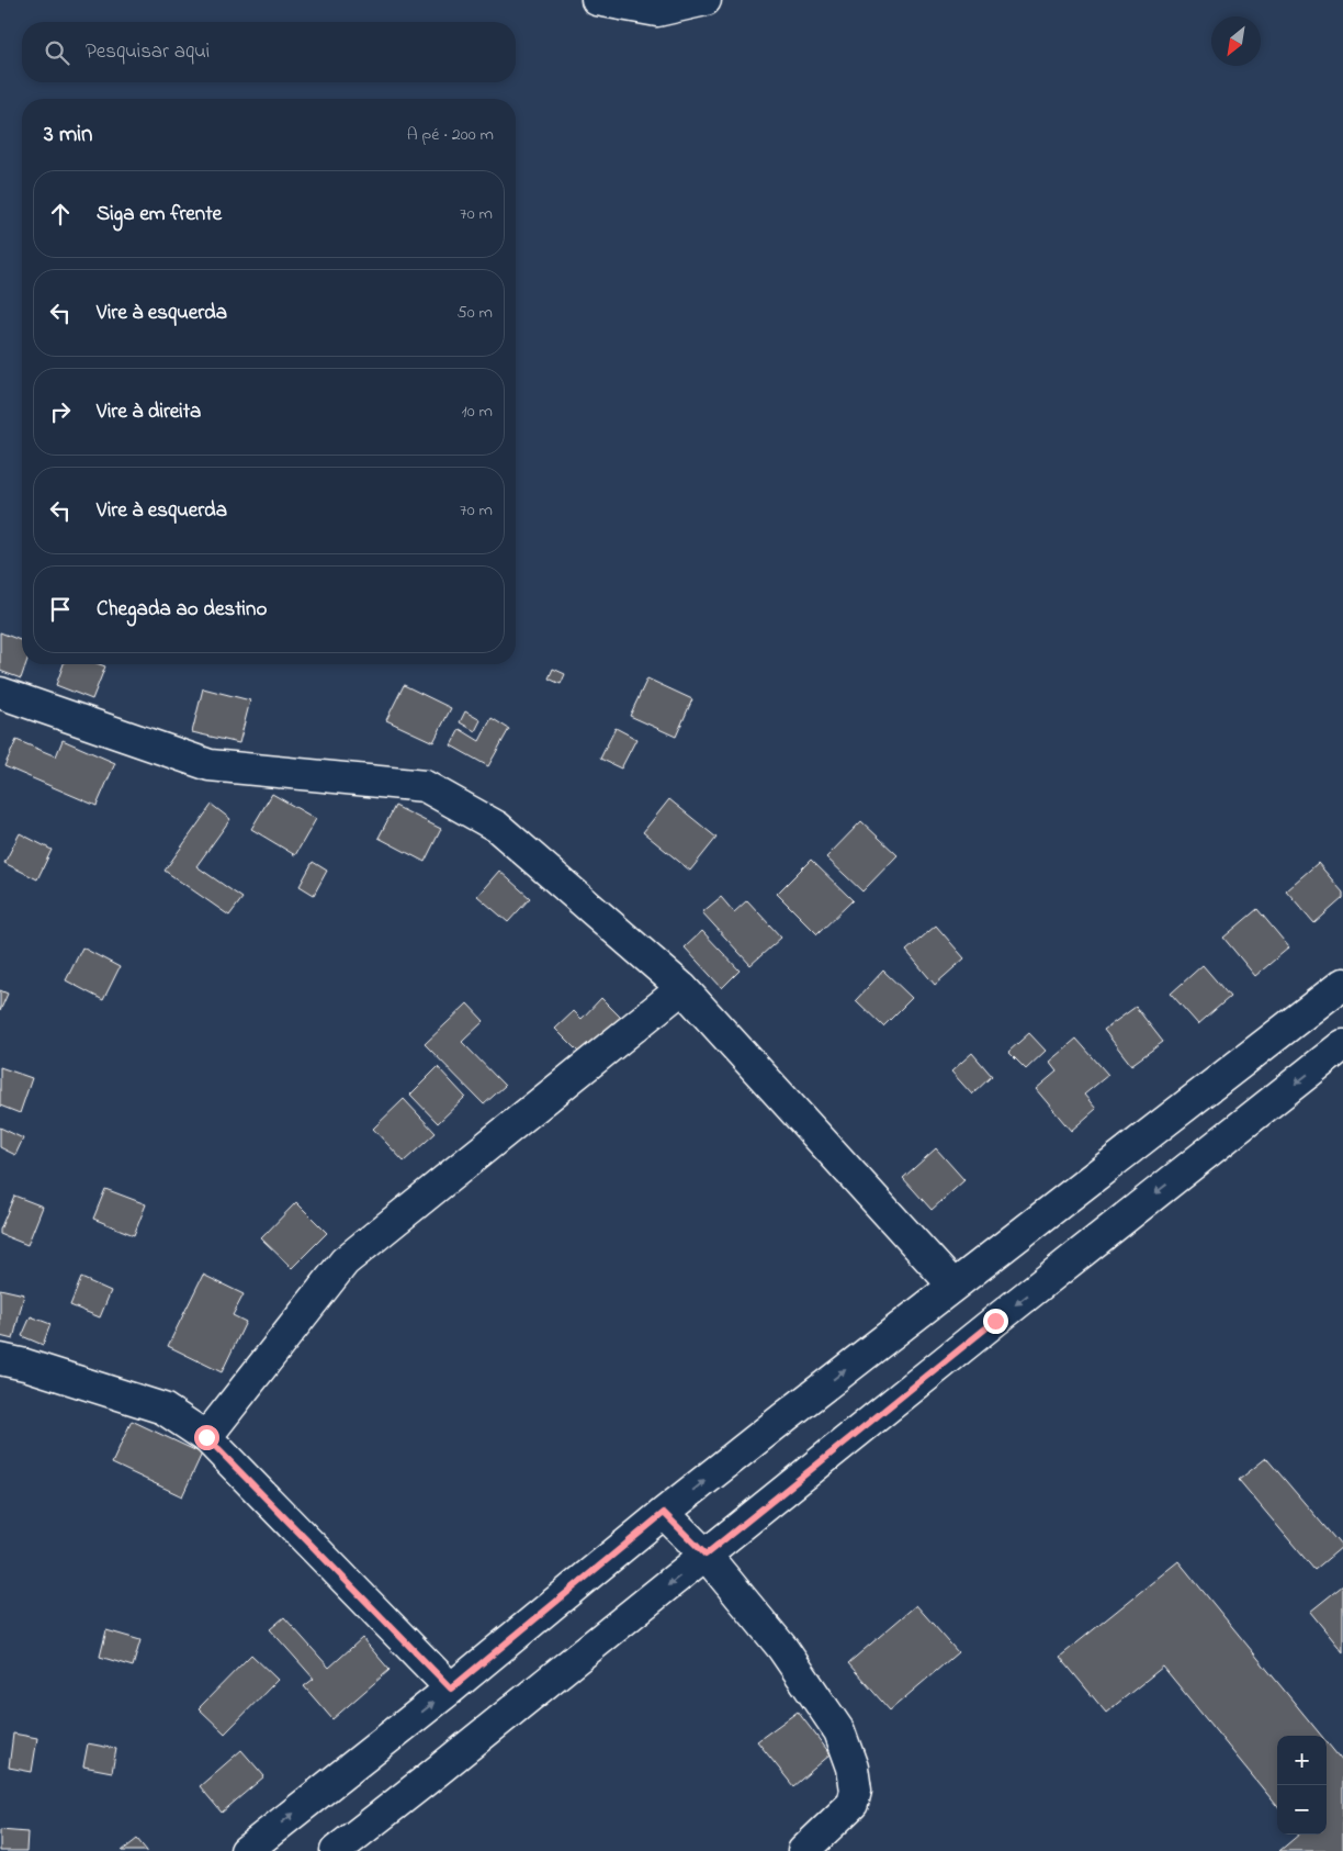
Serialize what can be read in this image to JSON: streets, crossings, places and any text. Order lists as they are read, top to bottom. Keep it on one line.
{"north":"bottom left","page":{"search":"Pesquisar aqui","heading":["3 min","A pé · 200 m"],"list":[["Siga em frente","70 m"],["Vire à esquerda","50 m"],["Vire à direita","10 m"],["Vire à esquerda","70 m"],"Chegada ao destino"],"map_buttons":["+","−"]}}
